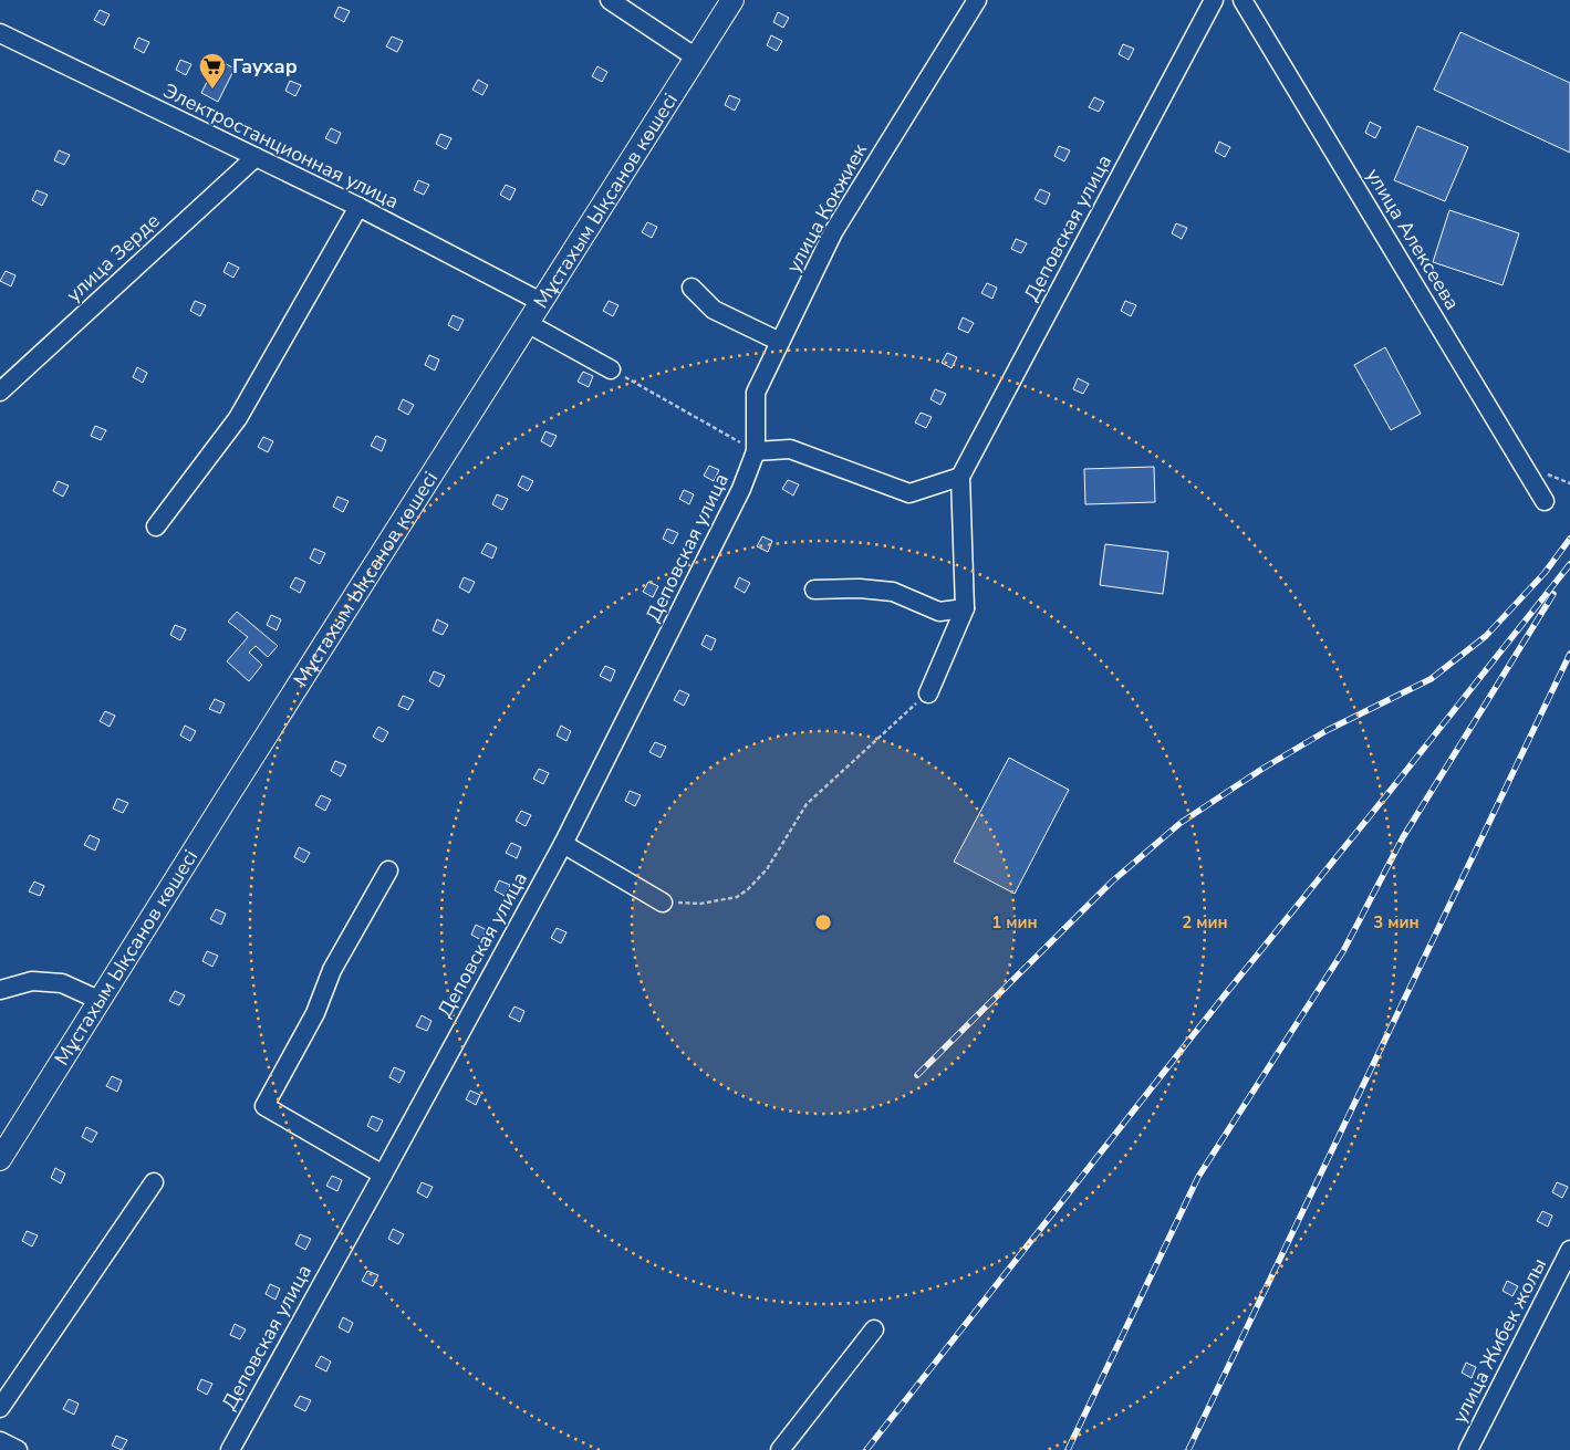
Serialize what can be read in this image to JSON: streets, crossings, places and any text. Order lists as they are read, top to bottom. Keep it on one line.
{"streets":{"main road":["Мұстахым Ықсанов көшесі"],"street":["Электростанционная улица","улица Кокжиек","Деповская улица","улица Алексеева","улица Зерде","улица Жибек жолы"]},"crossings":[["Электростанционная улица","Мұстахым Ықсанов көшесі"],["Электростанционная улица","улица Зерде"],["улица Кокжиек","Деповская улица"]],"places":{"supermarket":["Гаухар"]},"rings":["1 мин","2 мин","3 мин"]}
